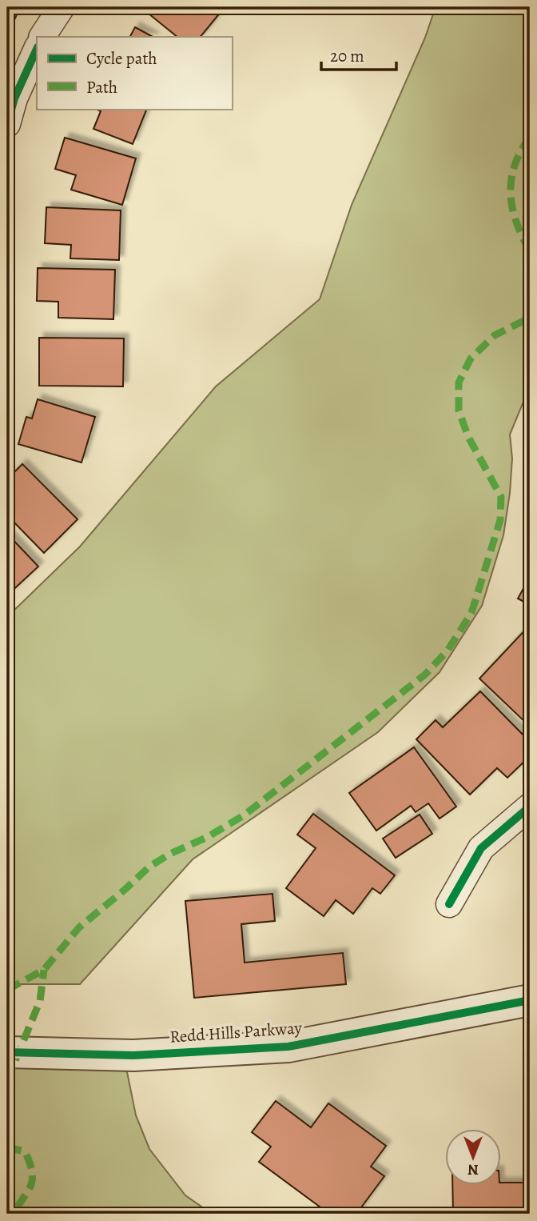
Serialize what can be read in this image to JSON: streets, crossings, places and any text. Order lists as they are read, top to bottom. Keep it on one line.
{"streets":{"street":["Redd Hills Parkway"]},"legend":["Cycle path","Path"],"scale_bar":"20 m","north":"bottom"}
